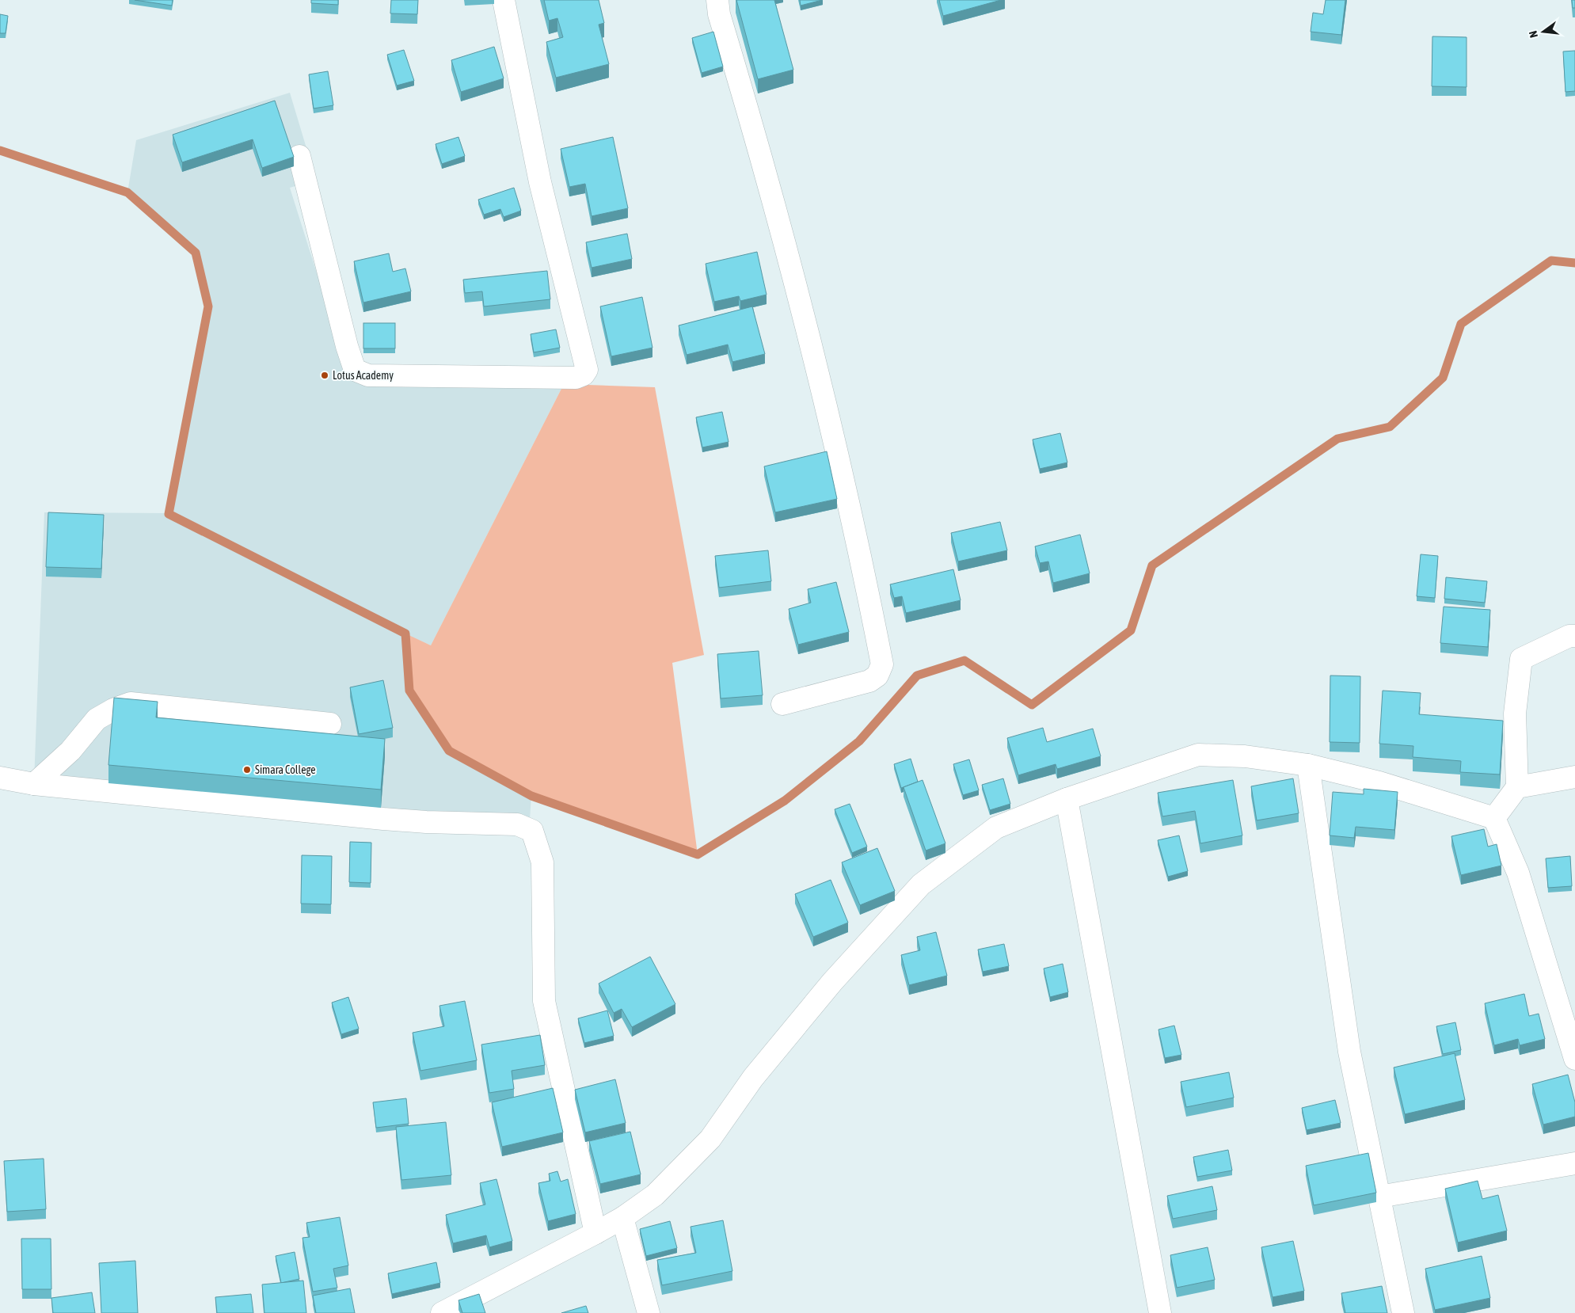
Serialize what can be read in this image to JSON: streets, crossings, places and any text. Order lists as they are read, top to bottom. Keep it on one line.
{"places":["Lotus Academy","Simara College"],"north":"left"}
